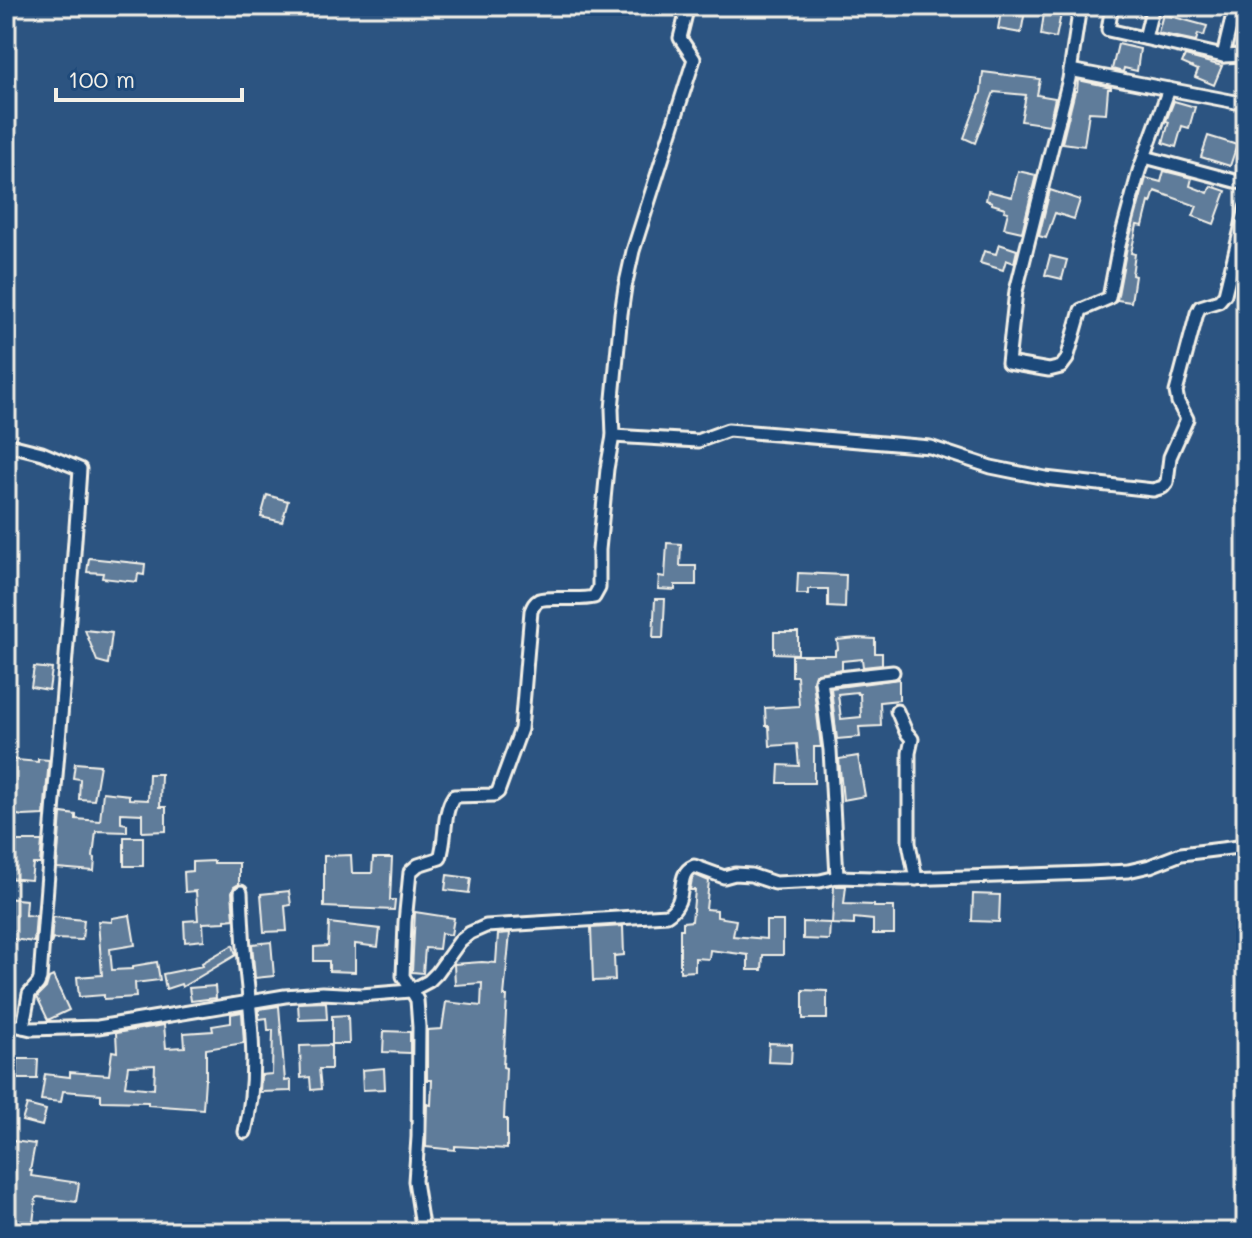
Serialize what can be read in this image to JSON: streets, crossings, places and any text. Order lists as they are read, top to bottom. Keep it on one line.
{"scale_bar":"100 m"}
